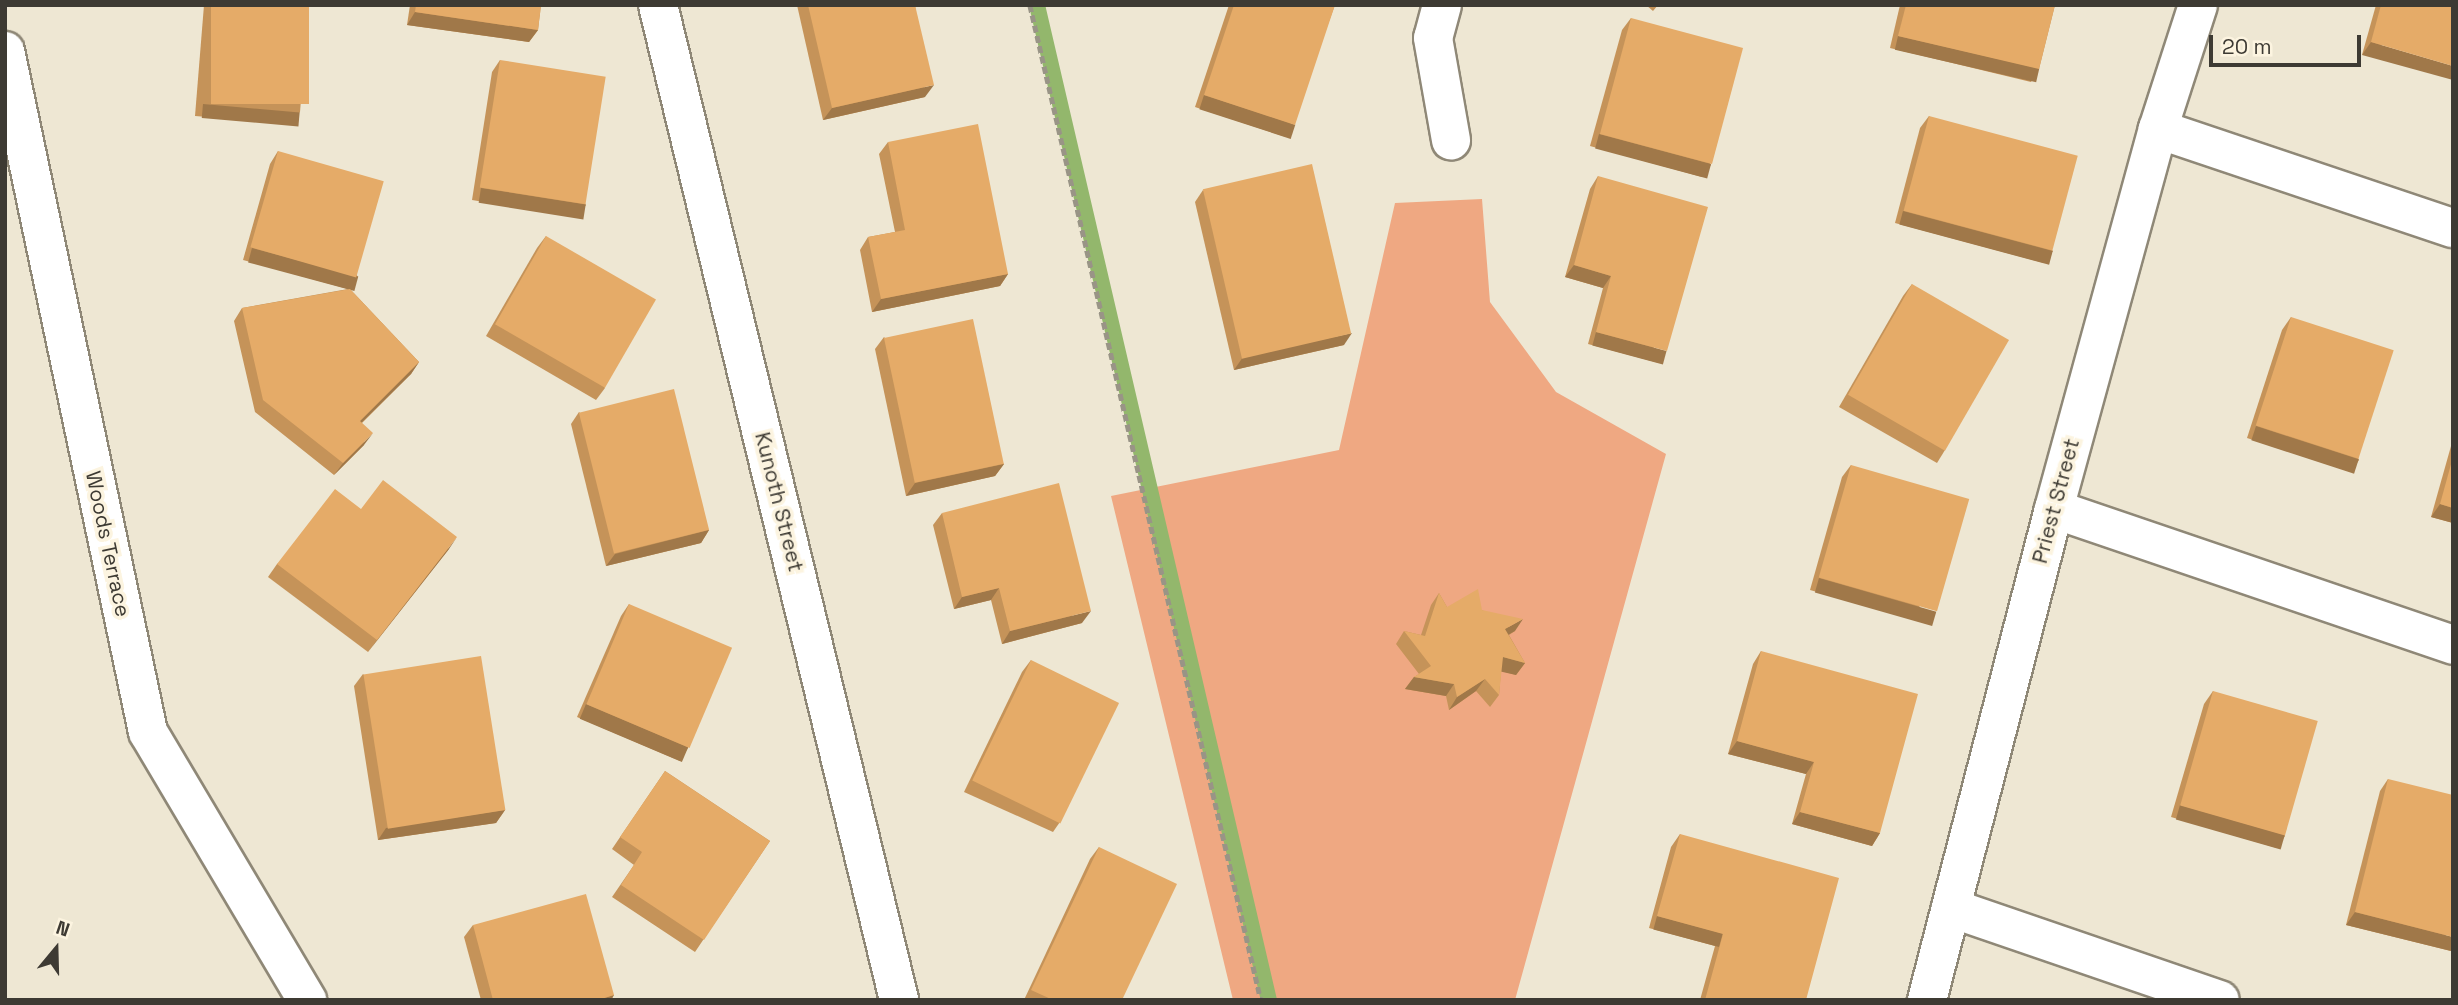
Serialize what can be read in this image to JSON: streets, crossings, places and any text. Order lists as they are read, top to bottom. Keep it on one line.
{"streets":{"street":["Priest Street","Kunoth Street","Woods Terrace"]},"scale_bar":"20 m","north":"top"}
